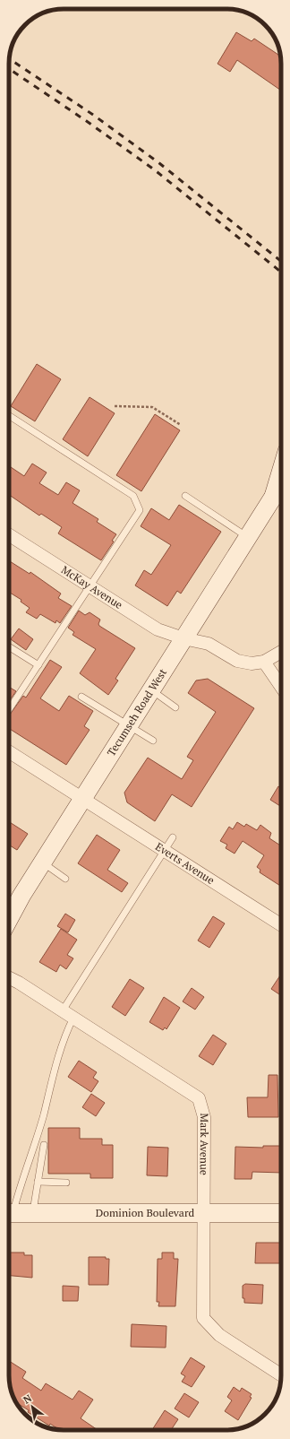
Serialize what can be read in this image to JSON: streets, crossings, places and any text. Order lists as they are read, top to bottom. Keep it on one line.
{"streets":{"main road":["Tecumseh Road West","Dominion Boulevard"],"street":["McKay Avenue","Everts Avenue","Mark Avenue"]},"crossings":[["McKay Avenue","Tecumseh Road West"],["Tecumseh Road West","Everts Avenue"],["Mark Avenue","Dominion Boulevard"]],"north":"top left"}
